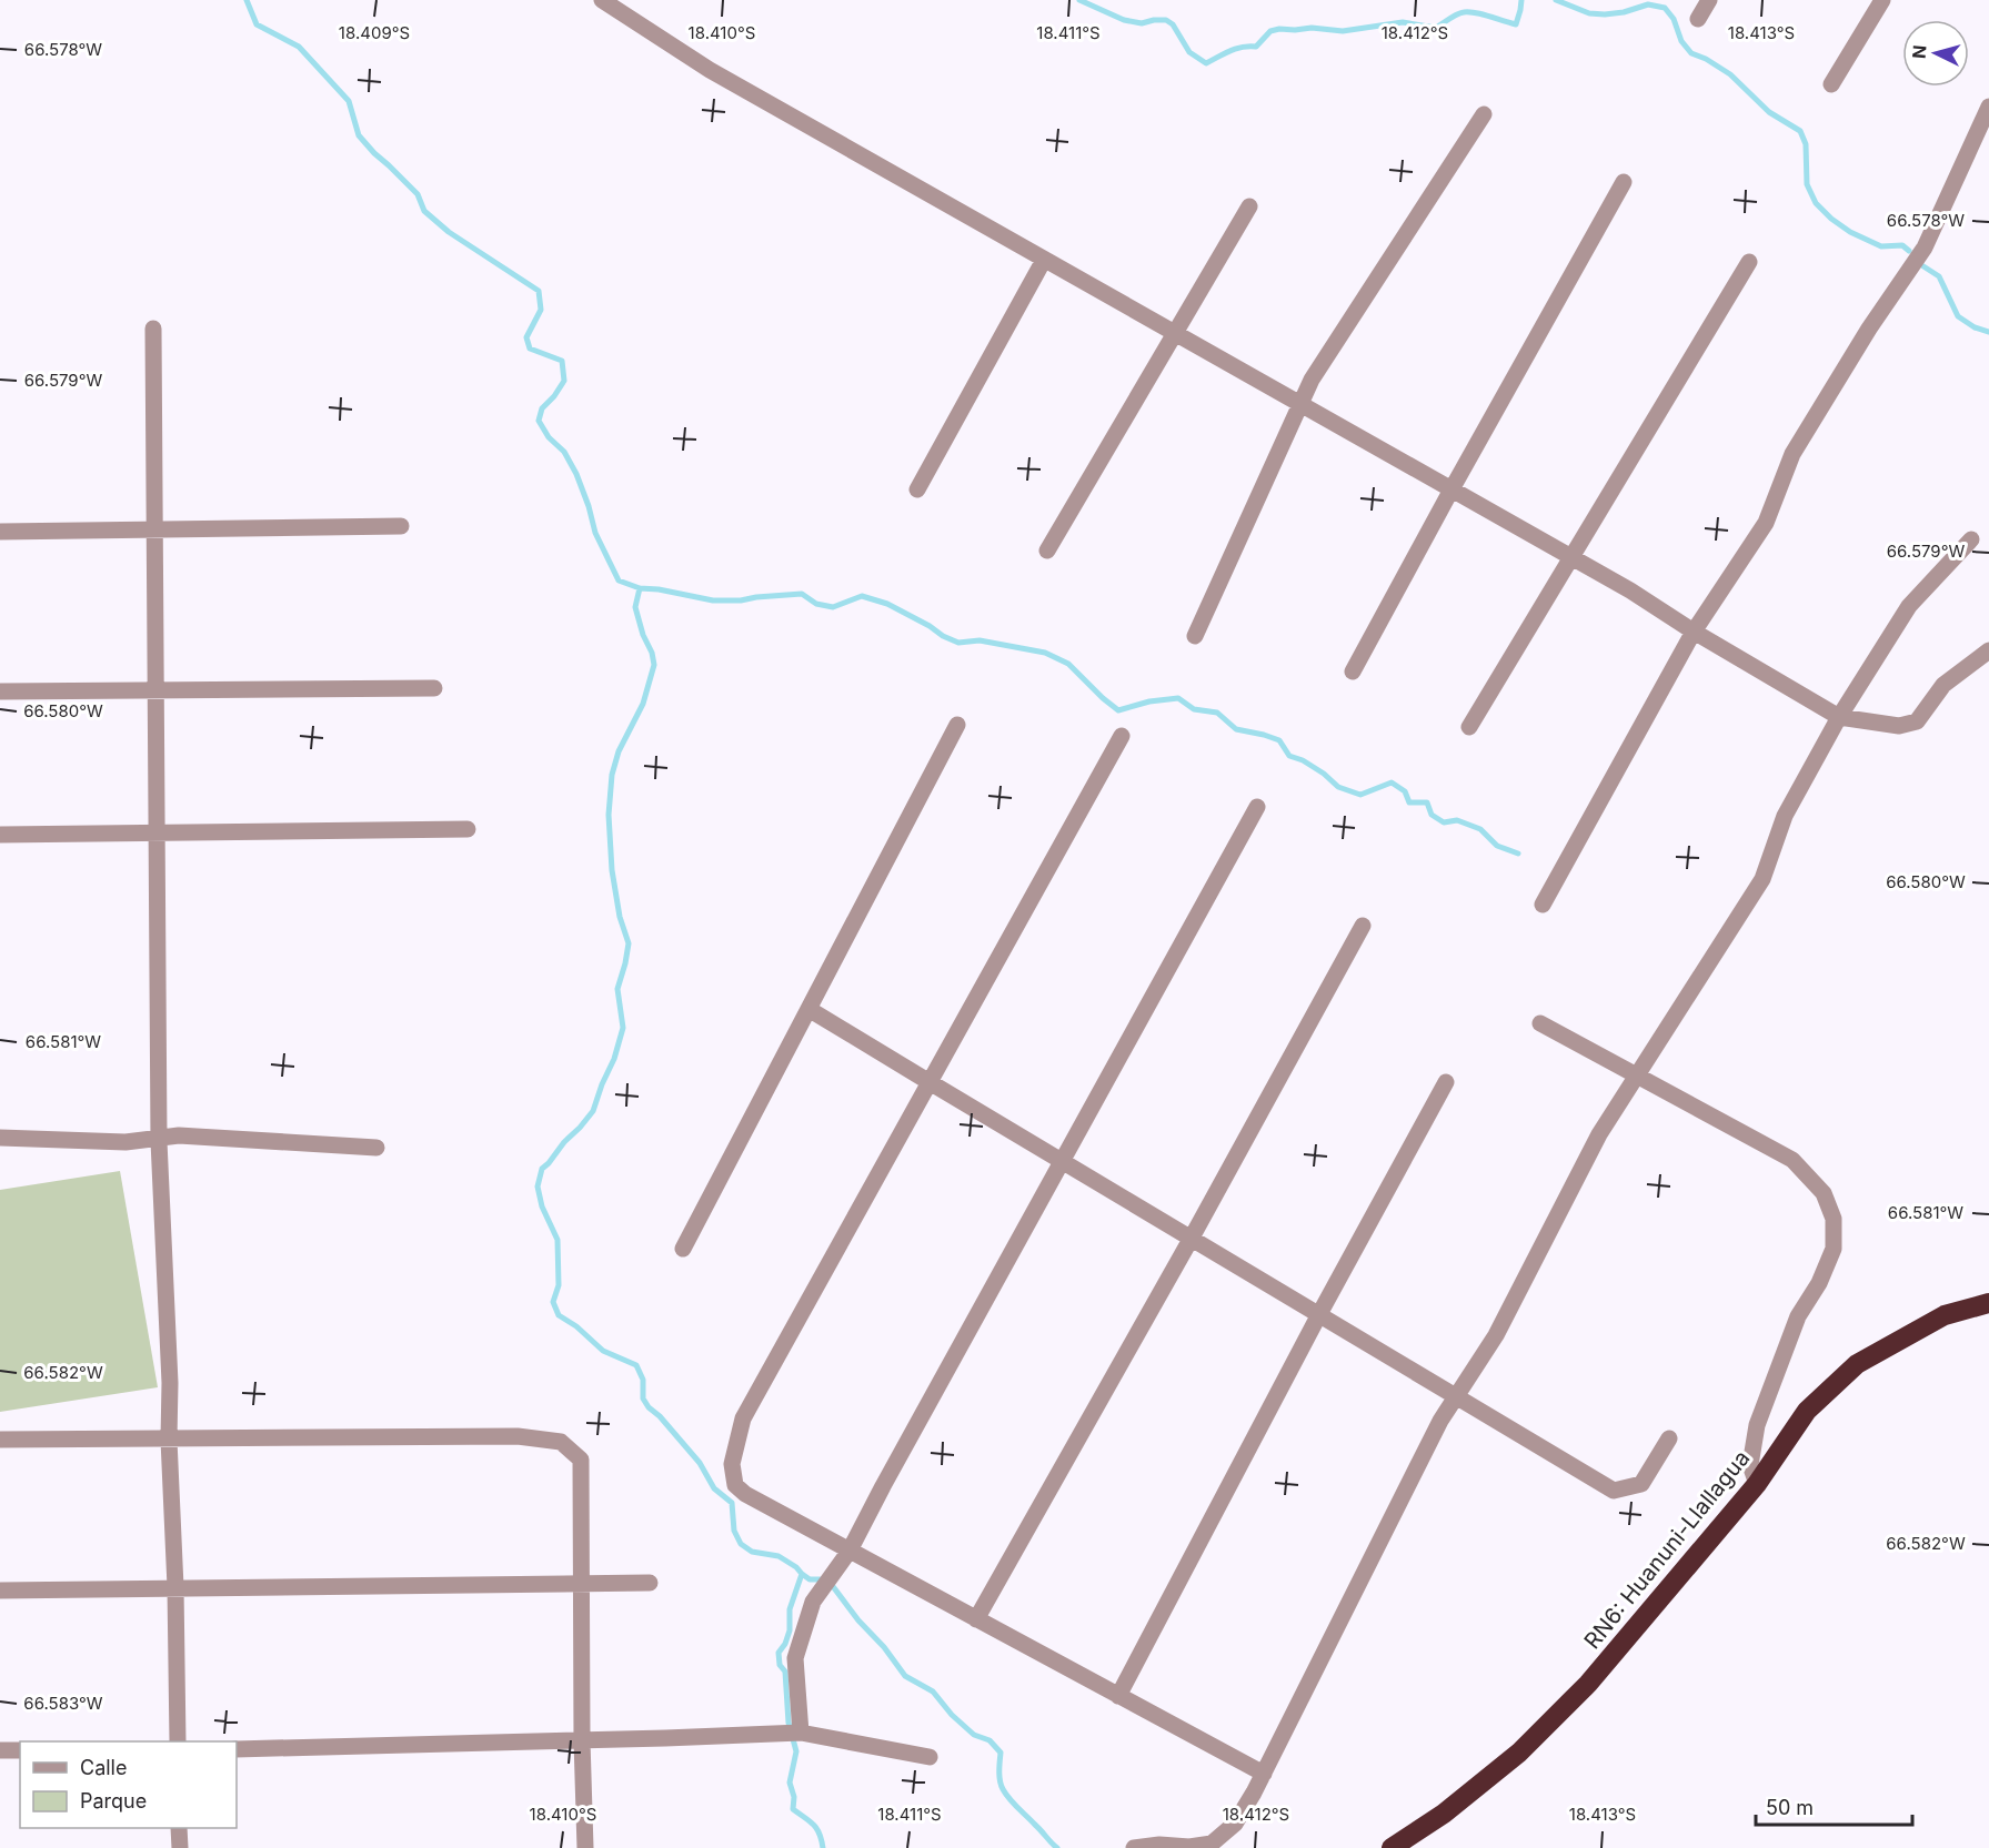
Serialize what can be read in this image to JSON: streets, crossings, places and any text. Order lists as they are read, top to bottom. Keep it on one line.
{"streets":{"highway":["RN6: Huanuni-Llallagua"]},"legend":["Calle","Parque"],"scale_bar":"50 m","north":"left","coordinates":["18.409°S","18.410°S","18.411°S","18.412°S","18.413°S","66.578°W","66.579°W","66.580°W","66.581°W","66.582°W","66.583°W"]}
